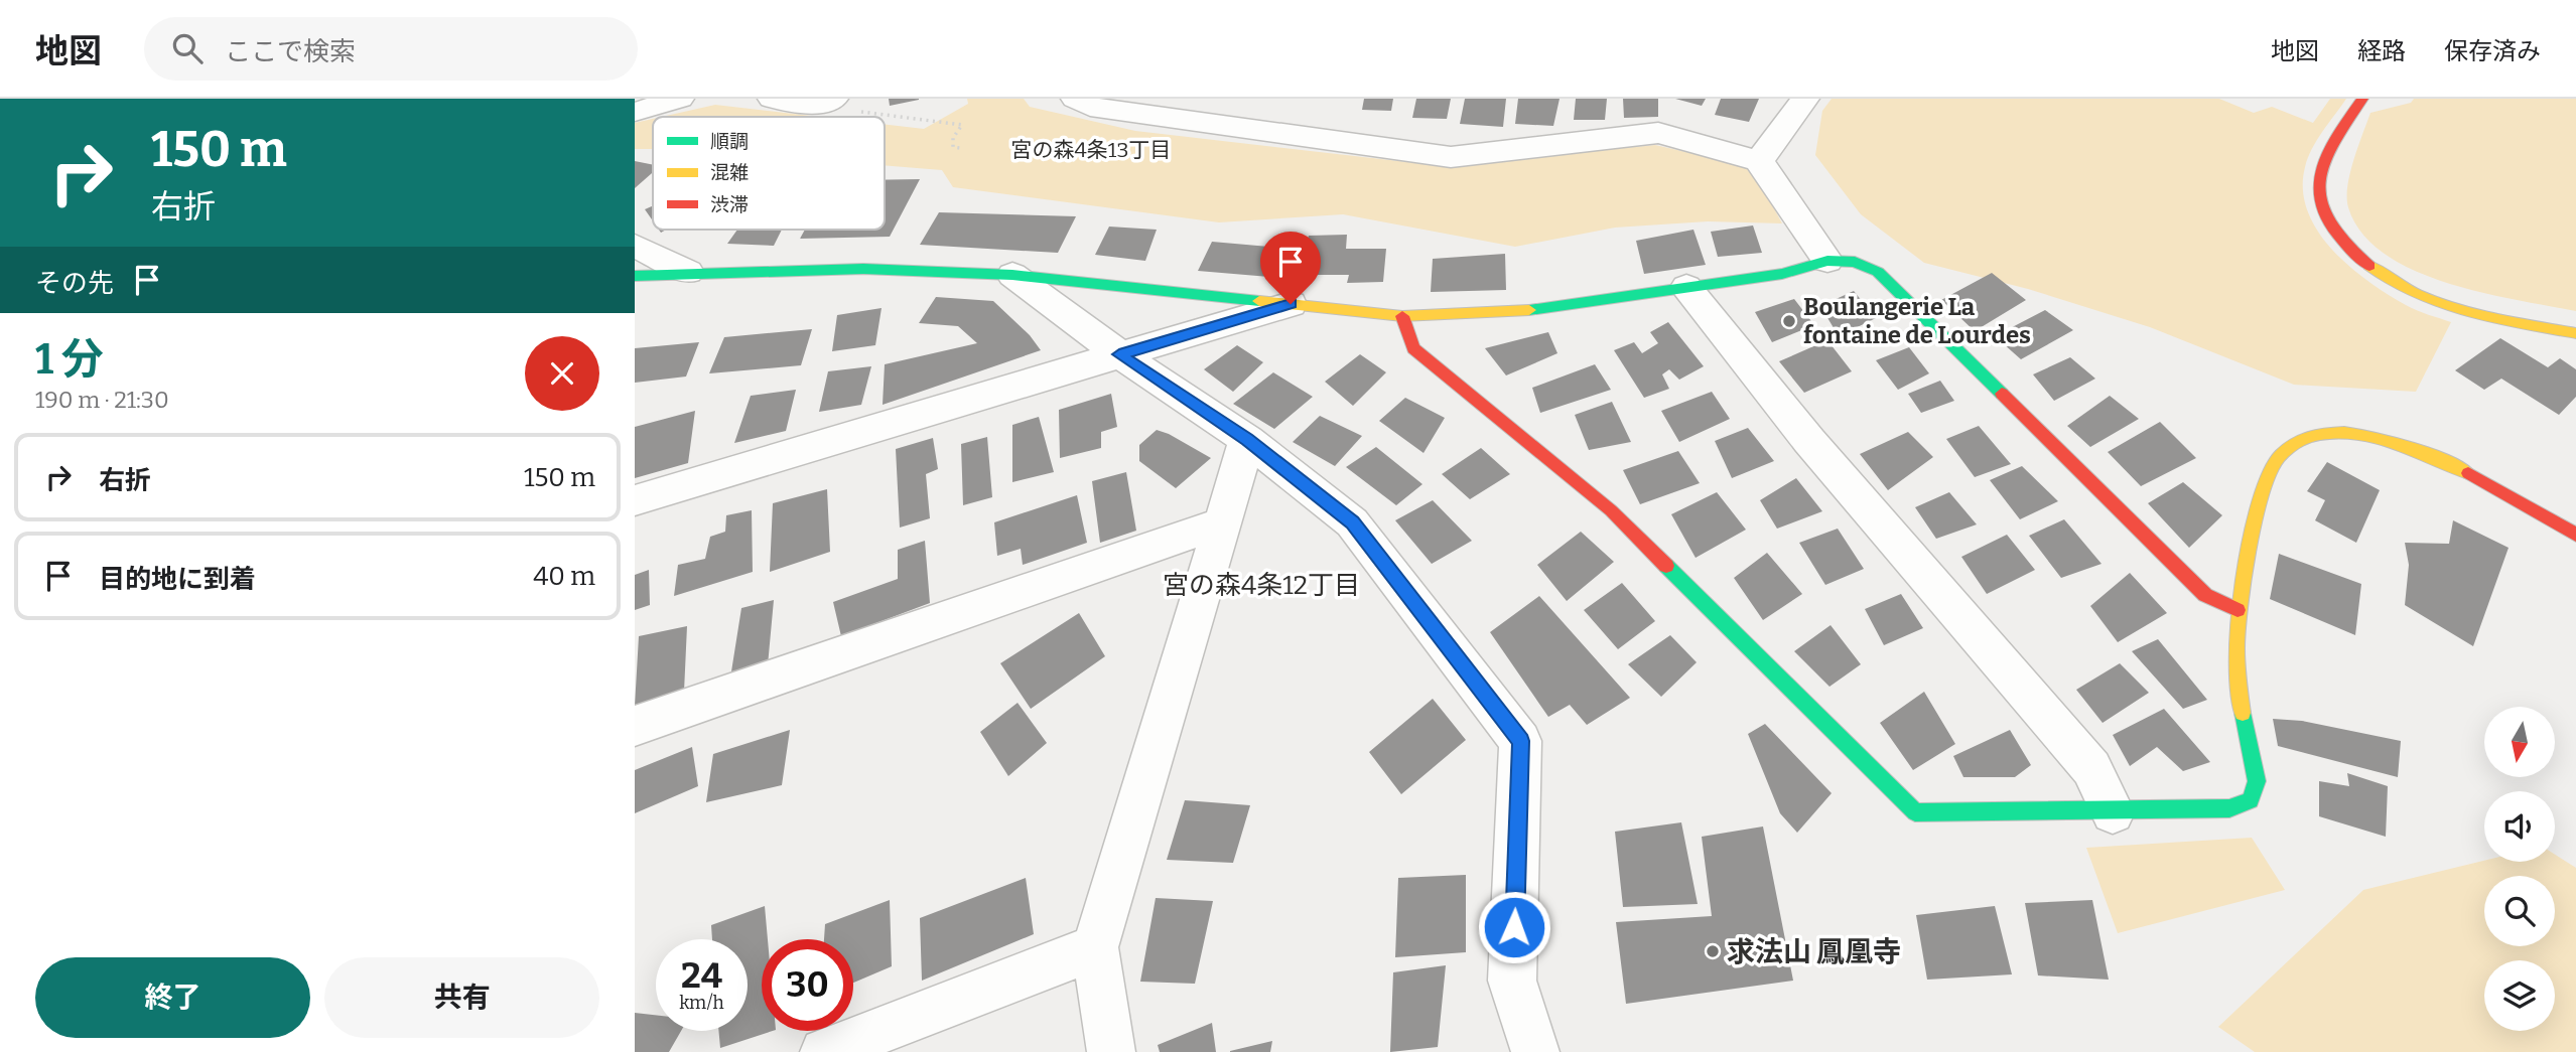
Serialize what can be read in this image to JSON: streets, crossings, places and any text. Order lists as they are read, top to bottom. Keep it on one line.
{"districts":["宮の森4条13丁目","宮の森4条12丁目"],"places":["Boulangerie La fontaine de Lourdes","求法山 鳳凰寺"],"legend":["順調","混雑","渋滞"],"north":"bottom","page":{"header":"地図","search":"ここで検索","nav":["地図","経路","保存済み"],"turn":["150 m","右折"],"then":"その先","heading":["1 分","190 m · 21:30"],"list":[{"name":"右折","value":"150 m"},{"name":"目的地に到着","value":"40 m"}],"speed":"24 km/h","limit":"30","buttons":["終了","共有"]}}
